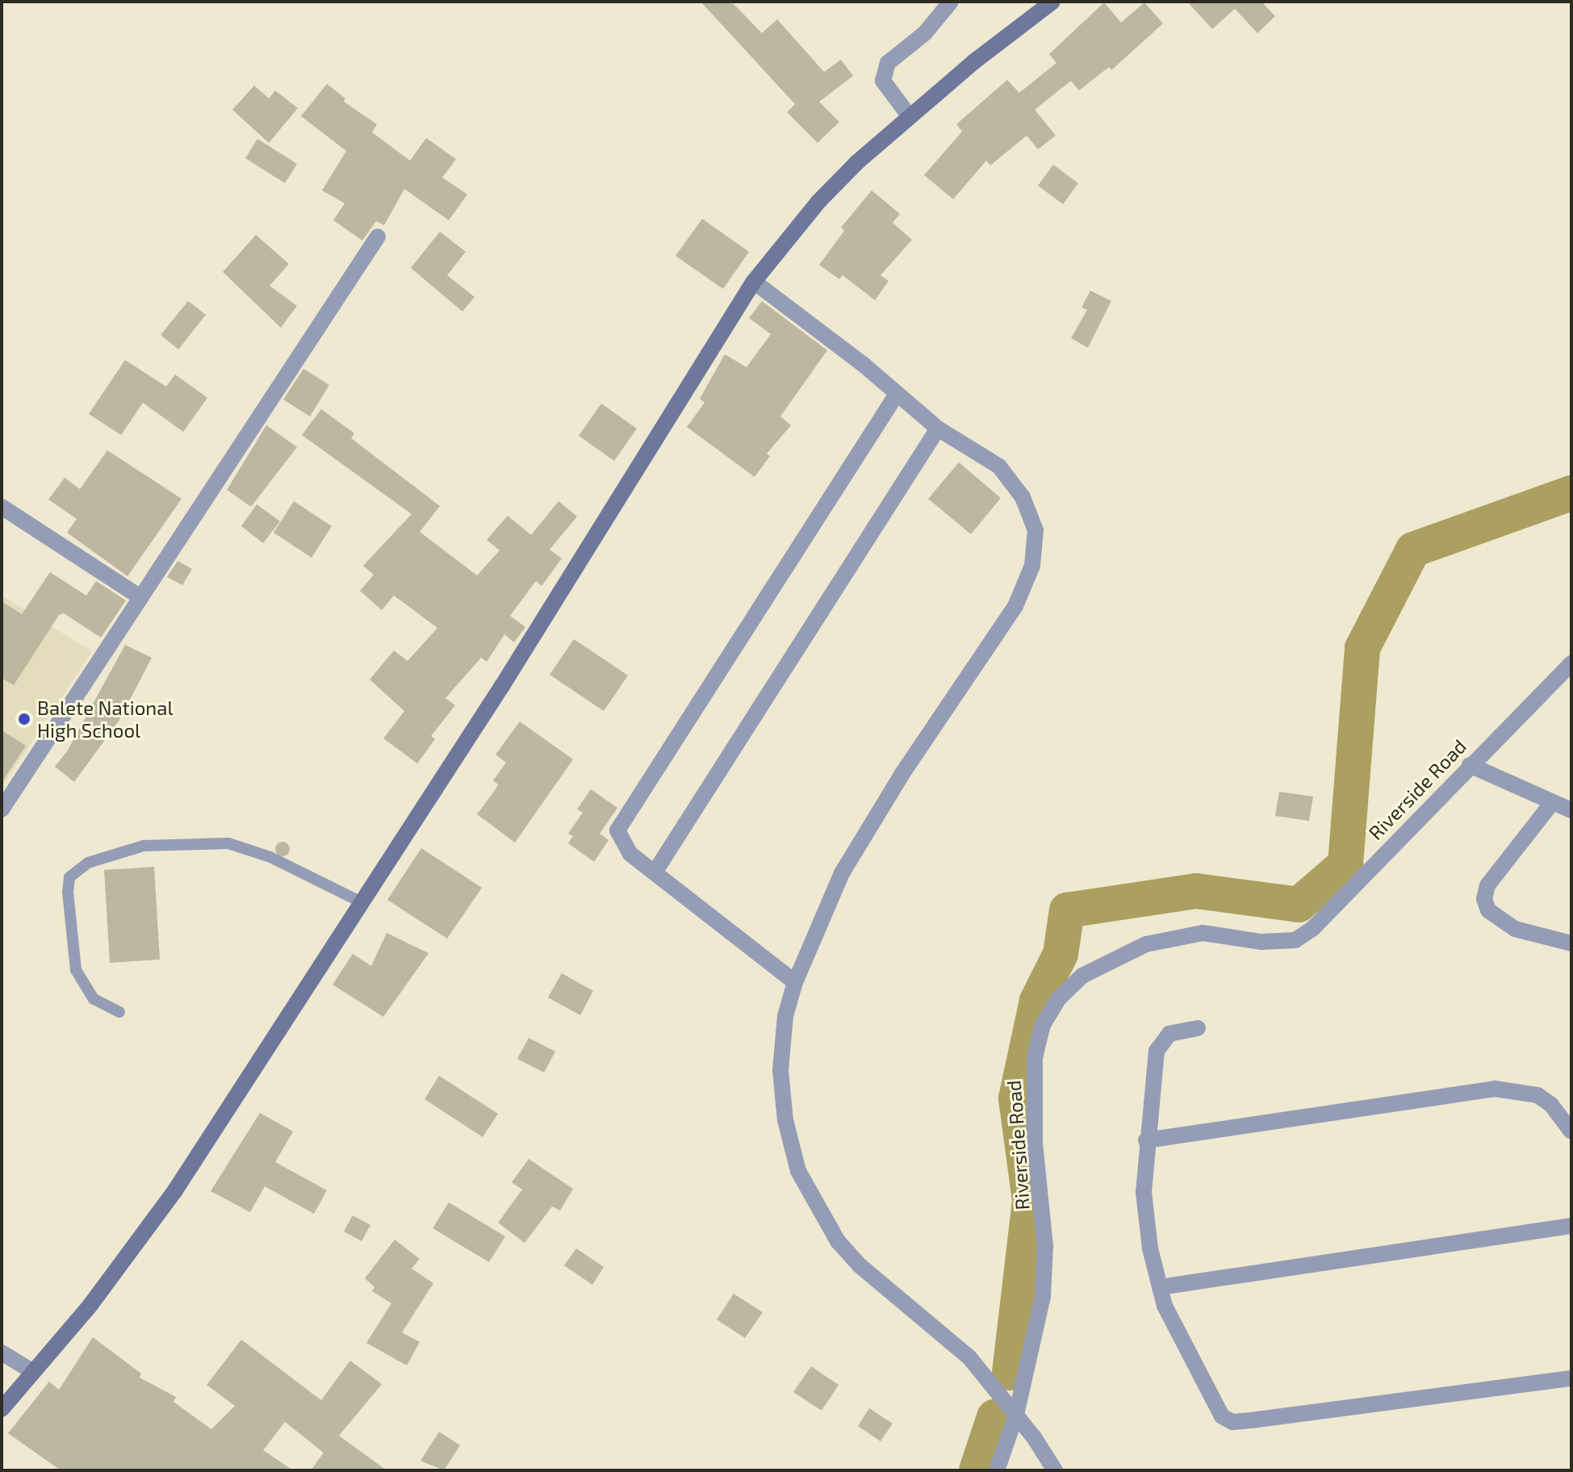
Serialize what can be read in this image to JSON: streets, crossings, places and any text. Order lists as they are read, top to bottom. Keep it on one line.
{"streets":{"street":["Riverside Road"]},"places":["Balete National High School"]}
